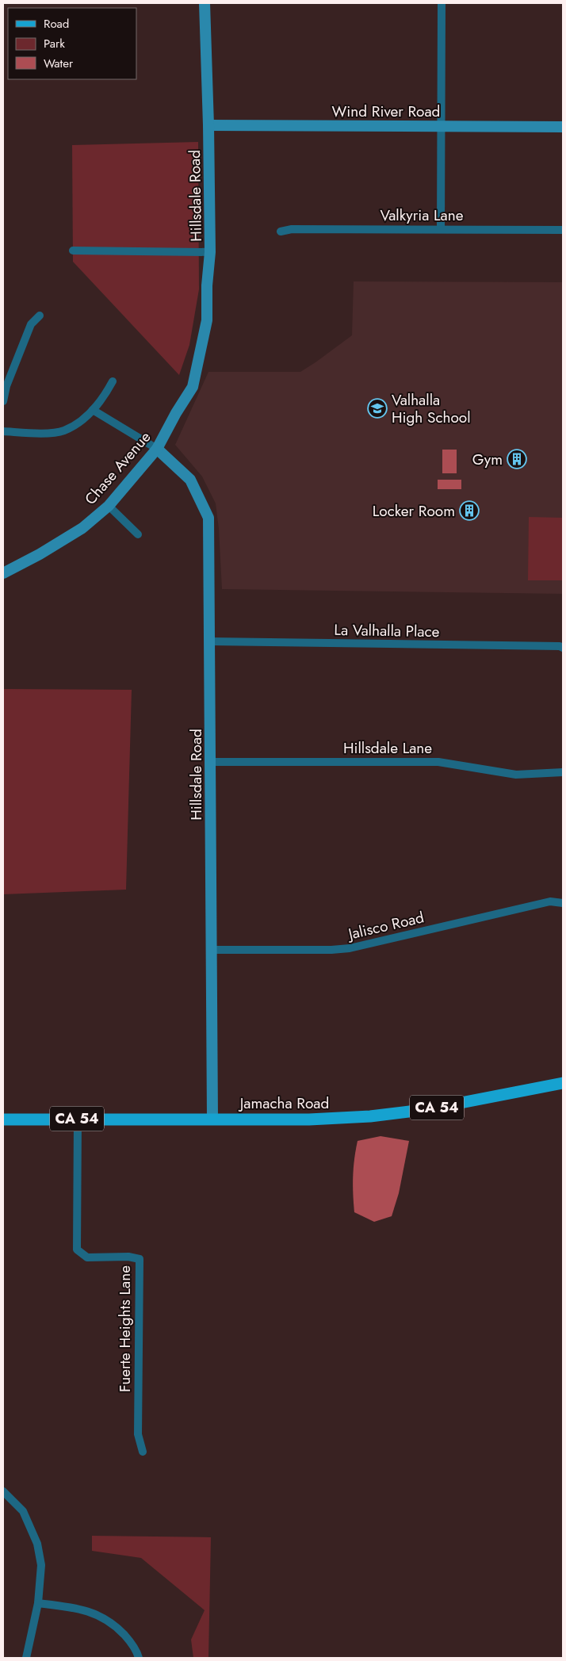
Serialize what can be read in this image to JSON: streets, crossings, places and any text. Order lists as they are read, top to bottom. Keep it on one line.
{"streets":{"main road":["Jamacha Road","CA 54"],"street":["Wind River Road","Hillsdale Road","Valkyria Lane","Chase Avenue","La Valhalla Place","Hillsdale Lane","Jalisco Road","Fuerte Heights Lane"]},"crossings":[["Wind River Road","Hillsdale Road"],["Hillsdale Road","Chase Avenue"],["Hillsdale Road","La Valhalla Place"],["Hillsdale Road","Hillsdale Lane"],["Hillsdale Road","Jalisco Road"],["Hillsdale Road","Jamacha Road"],["Jamacha Road","Fuerte Heights Lane"]],"places":{"school or university":["Valhalla High School"],"building":["Gym","Locker Room"]},"legend":["Road","Park","Water"]}
